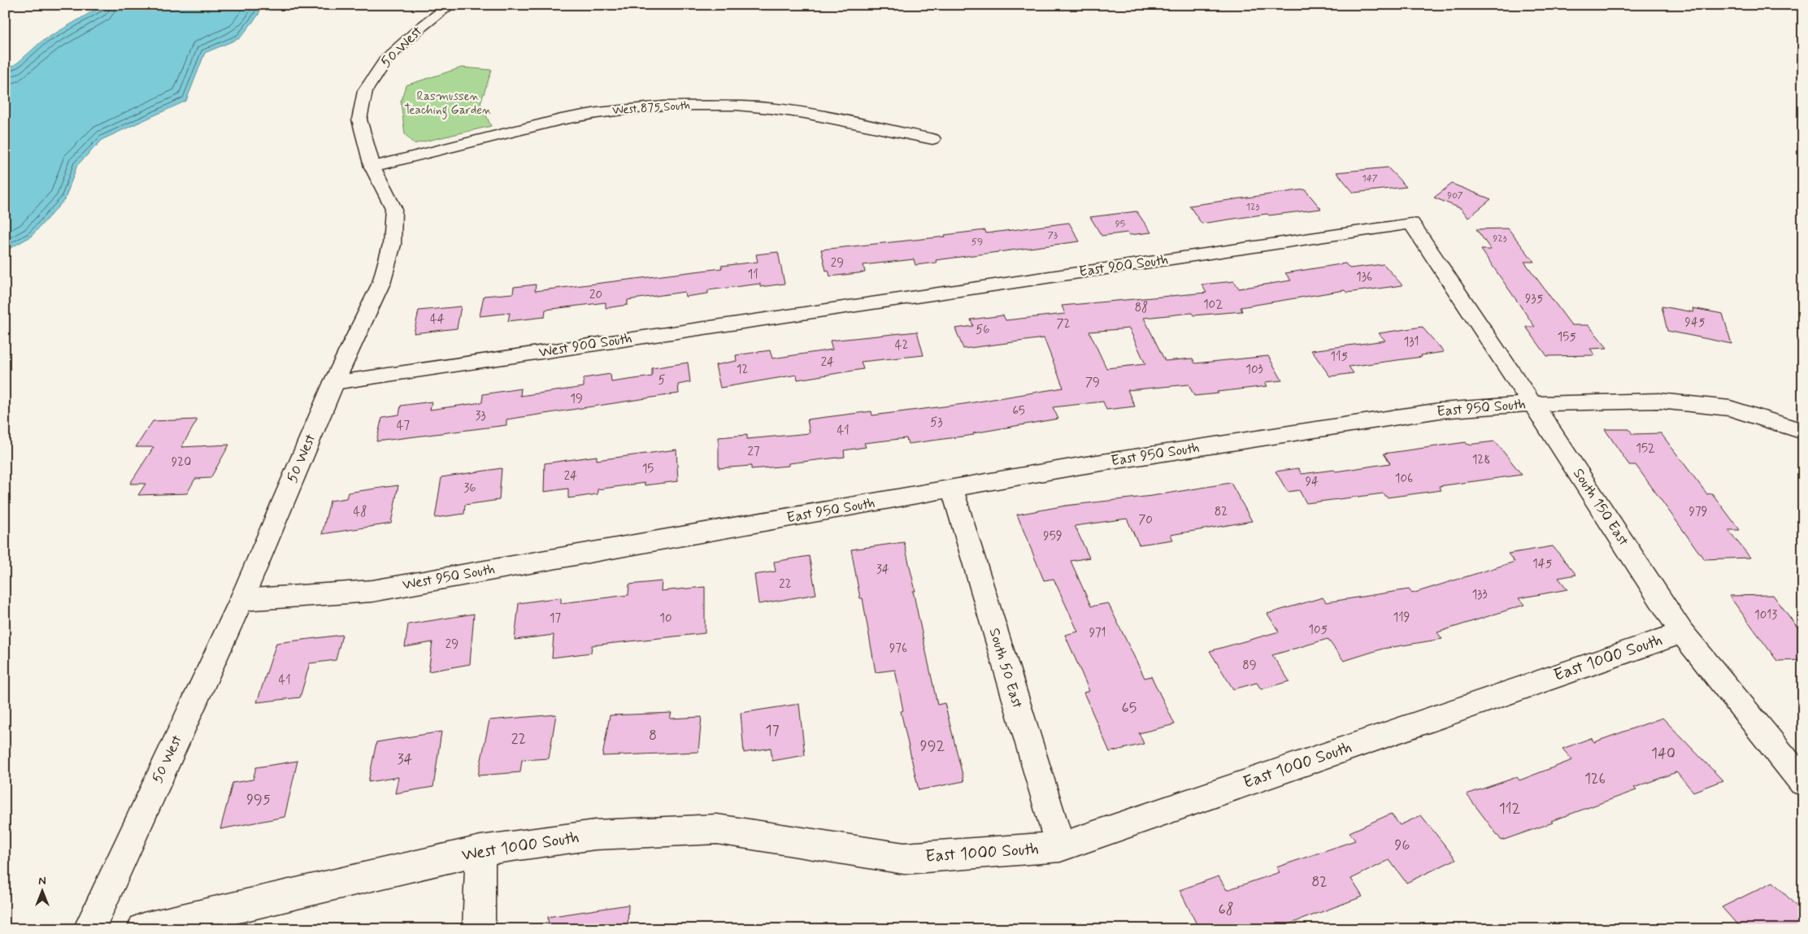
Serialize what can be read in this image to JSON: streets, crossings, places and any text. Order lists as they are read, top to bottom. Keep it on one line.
{"streets":{"street":["50 West","West 875 South","East 900 South","West 900 South","East 950 South","South 150 East","West 950 South","East 1000 South","South 50 East","West 1000 South"]},"crossings":[["50 West","West 875 South"],["50 West","West 900 South"],["50 West","West 950 South"],["East 900 South","West 900 South"],["East 900 South","South 150 East"],["East 950 South","South 150 East"],["East 950 South","West 950 South"],["East 950 South","South 50 East"],["South 150 East","East 1000 South"],["East 1000 South","South 50 East"],["East 1000 South","West 1000 South"]],"parks":["Rasmussen Teaching Garden"],"house_numbers":["147","907","123","95","73","923","59","29","11","136","20","935","102","88","44","945","72","56","155","131","42","115","24","12","103","5","79","19","65","33","53","47","41","152","27","128","920","15","24","106","94","36","48","82","979","70","959","145","34","22","133","1013","119","17","10","105","971","29","976","89","41","65","17","8","22","992","140","34","126","995","112","96","82","68"],"north":"top"}
